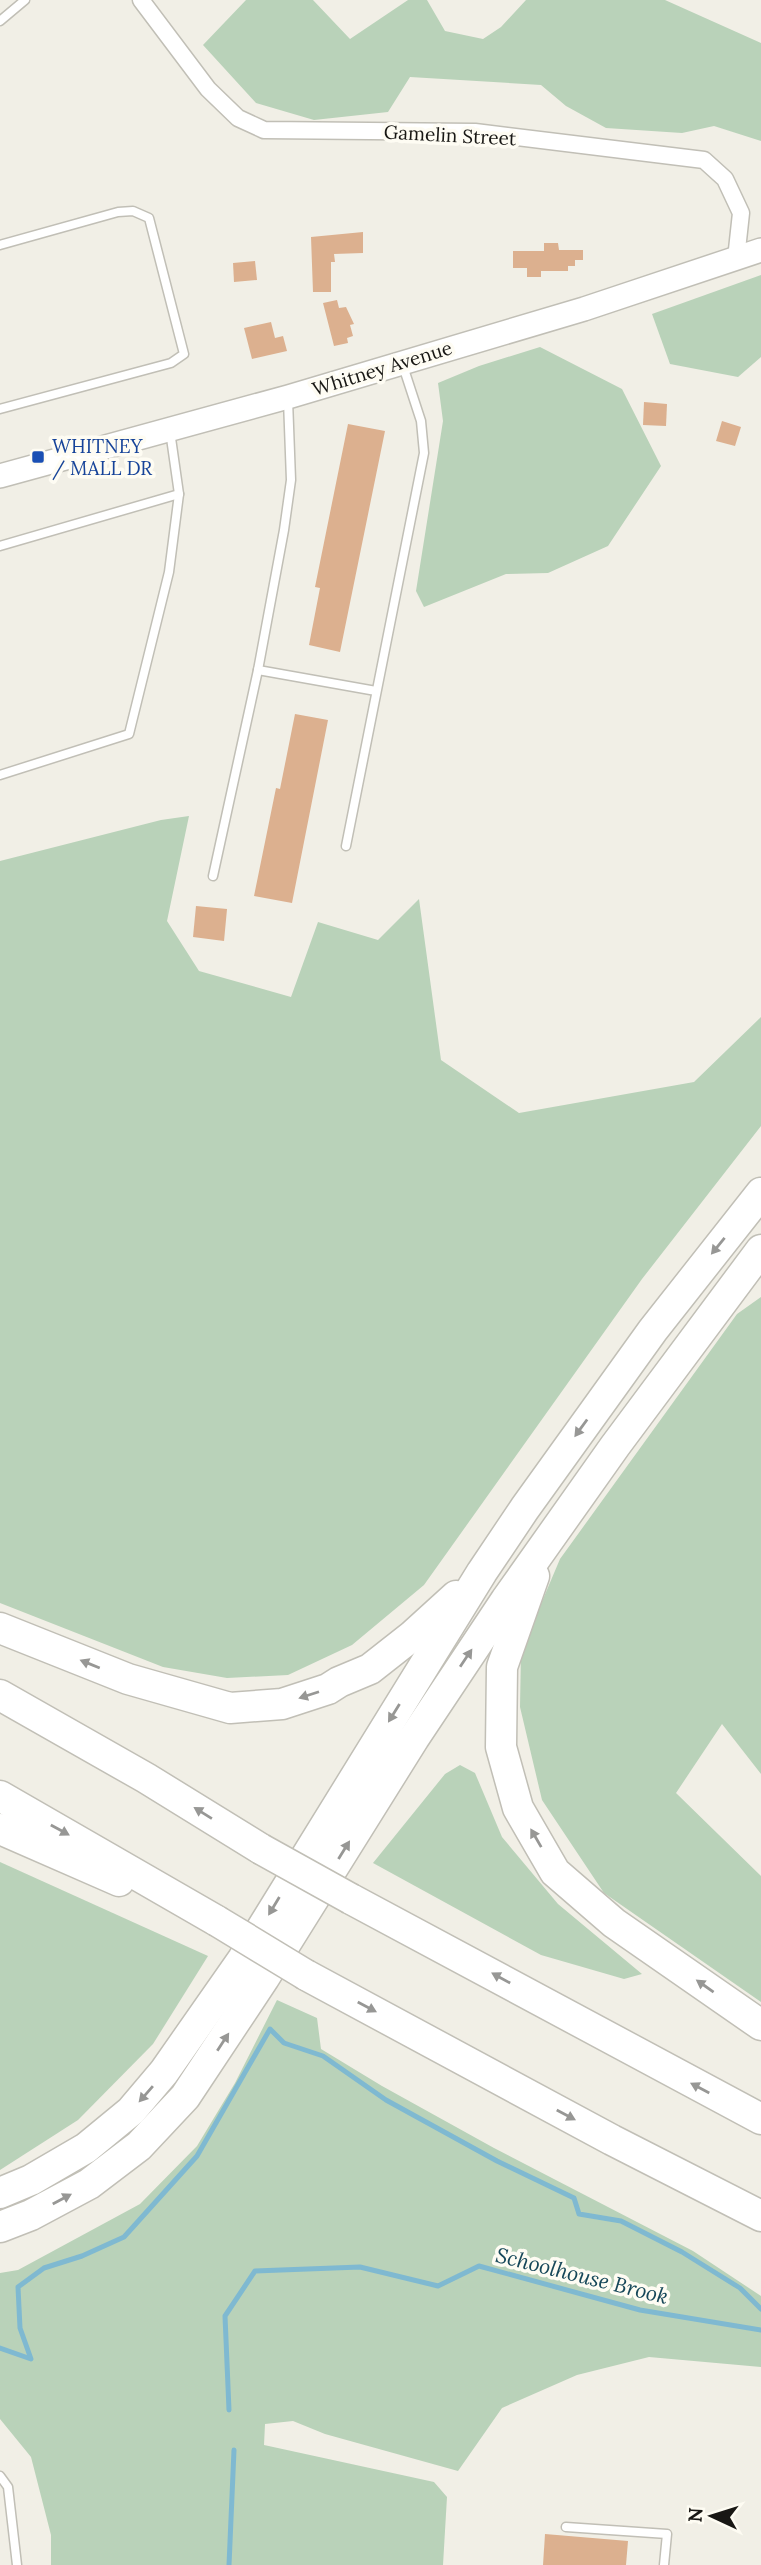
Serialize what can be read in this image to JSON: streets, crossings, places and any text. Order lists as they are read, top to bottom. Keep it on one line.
{"streets":{"main road":["Whitney Avenue"],"street":["Gamelin Street"]},"crossings":[["Gamelin Street","Whitney Avenue"]],"water":["Schoolhouse Brook"],"places":{"transit":["WHITNEY / MALL DR"]},"north":"left"}
